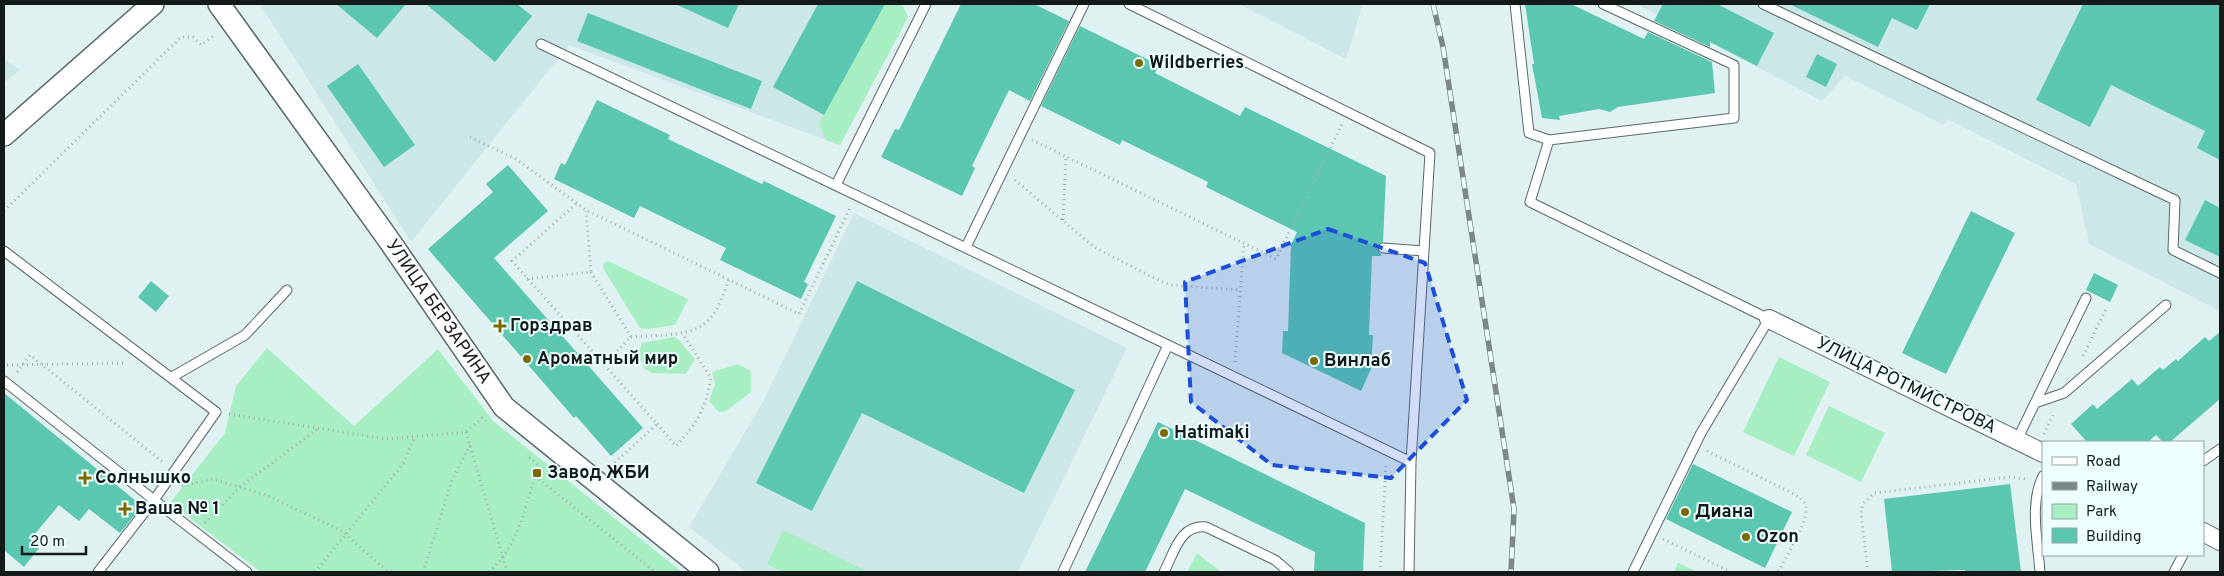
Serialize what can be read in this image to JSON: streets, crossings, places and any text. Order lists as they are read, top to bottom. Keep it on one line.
{"streets":{"street":["УЛИЦА БЕРЗАРИНА","УЛИЦА РОТМИСТРОВА"]},"places":{"other":["Wildberries","Ароматный мир","Винлаб","Hatimaki","Диана","Ozon"],"health":["Горздрав","Солнышко","Ваша № 1"],"transit":["Завод ЖБИ"]},"legend":["Road","Railway","Park","Building"],"scale_bar":"20 m"}
